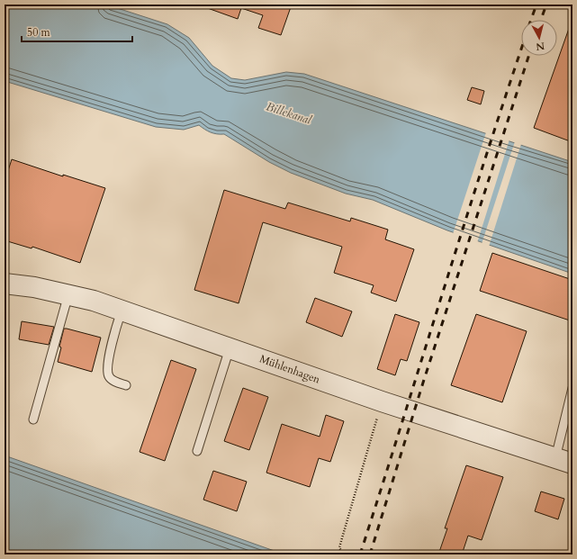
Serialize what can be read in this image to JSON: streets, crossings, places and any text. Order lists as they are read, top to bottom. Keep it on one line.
{"streets":{"street":["Mühlenhagen"]},"water":["Billekanal"],"scale_bar":"50 m","north":"bottom"}
